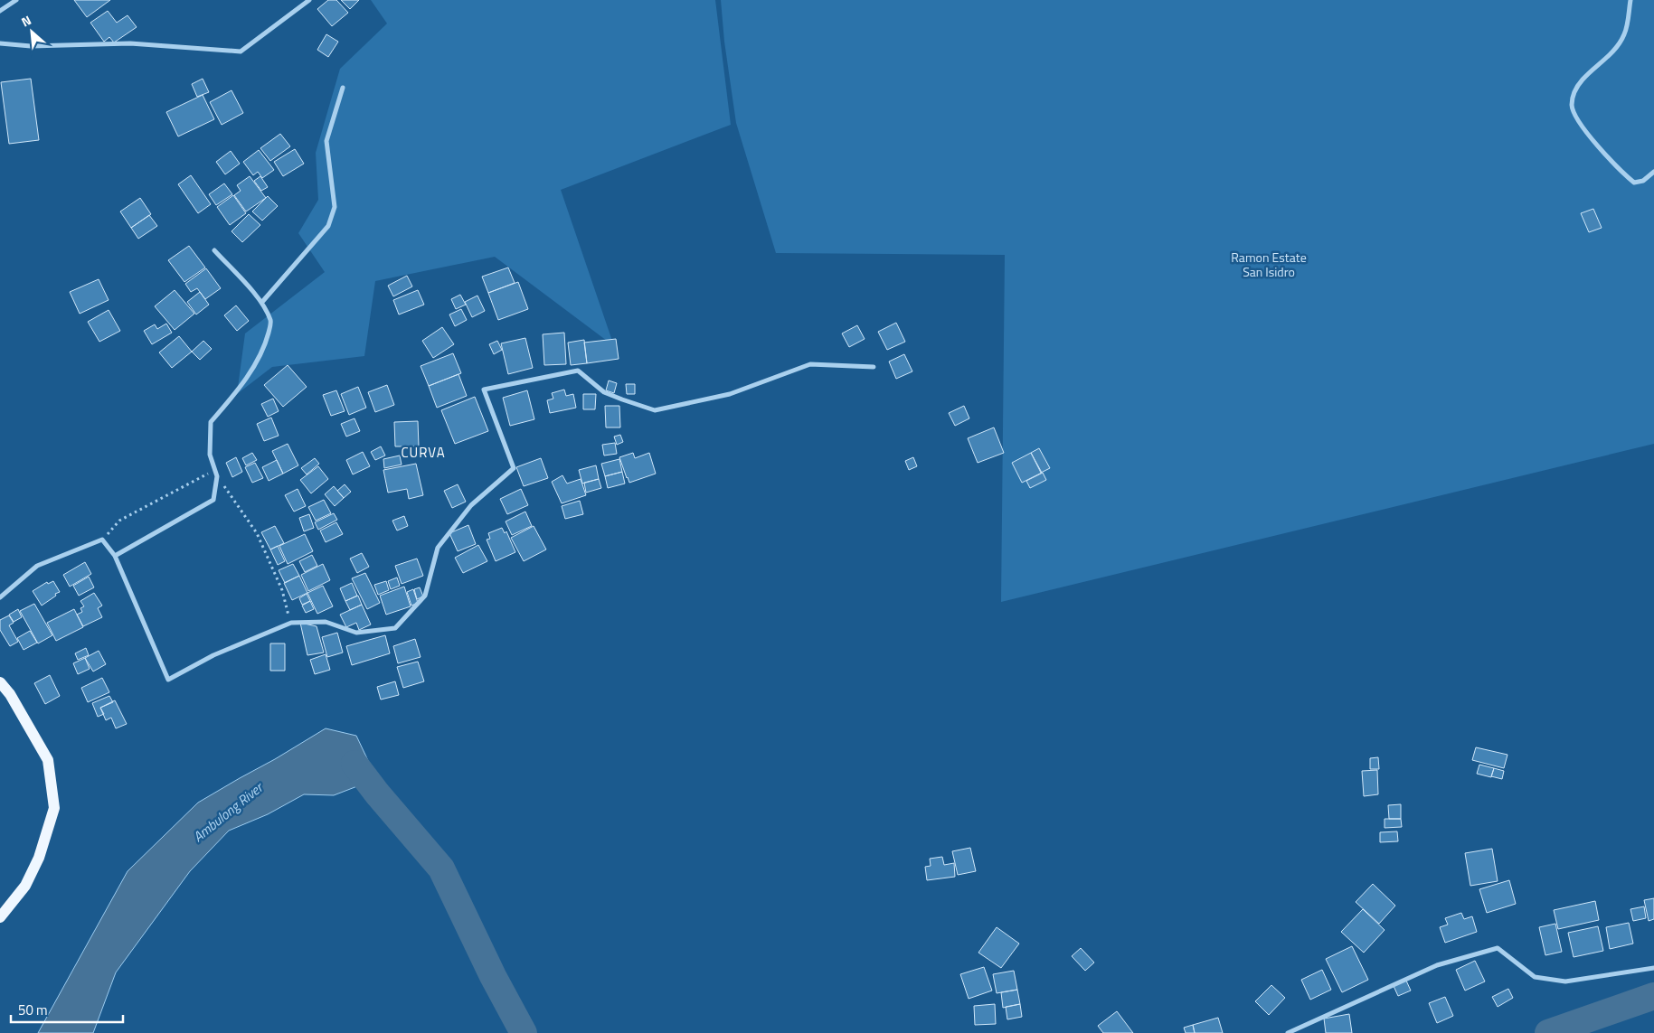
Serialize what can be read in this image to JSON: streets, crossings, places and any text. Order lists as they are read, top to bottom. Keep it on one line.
{"districts":["CURVA"],"water":["Ambulong River"],"parks":["Ramon Estate San Isidro"],"scale_bar":"50 m","north":"top left"}
